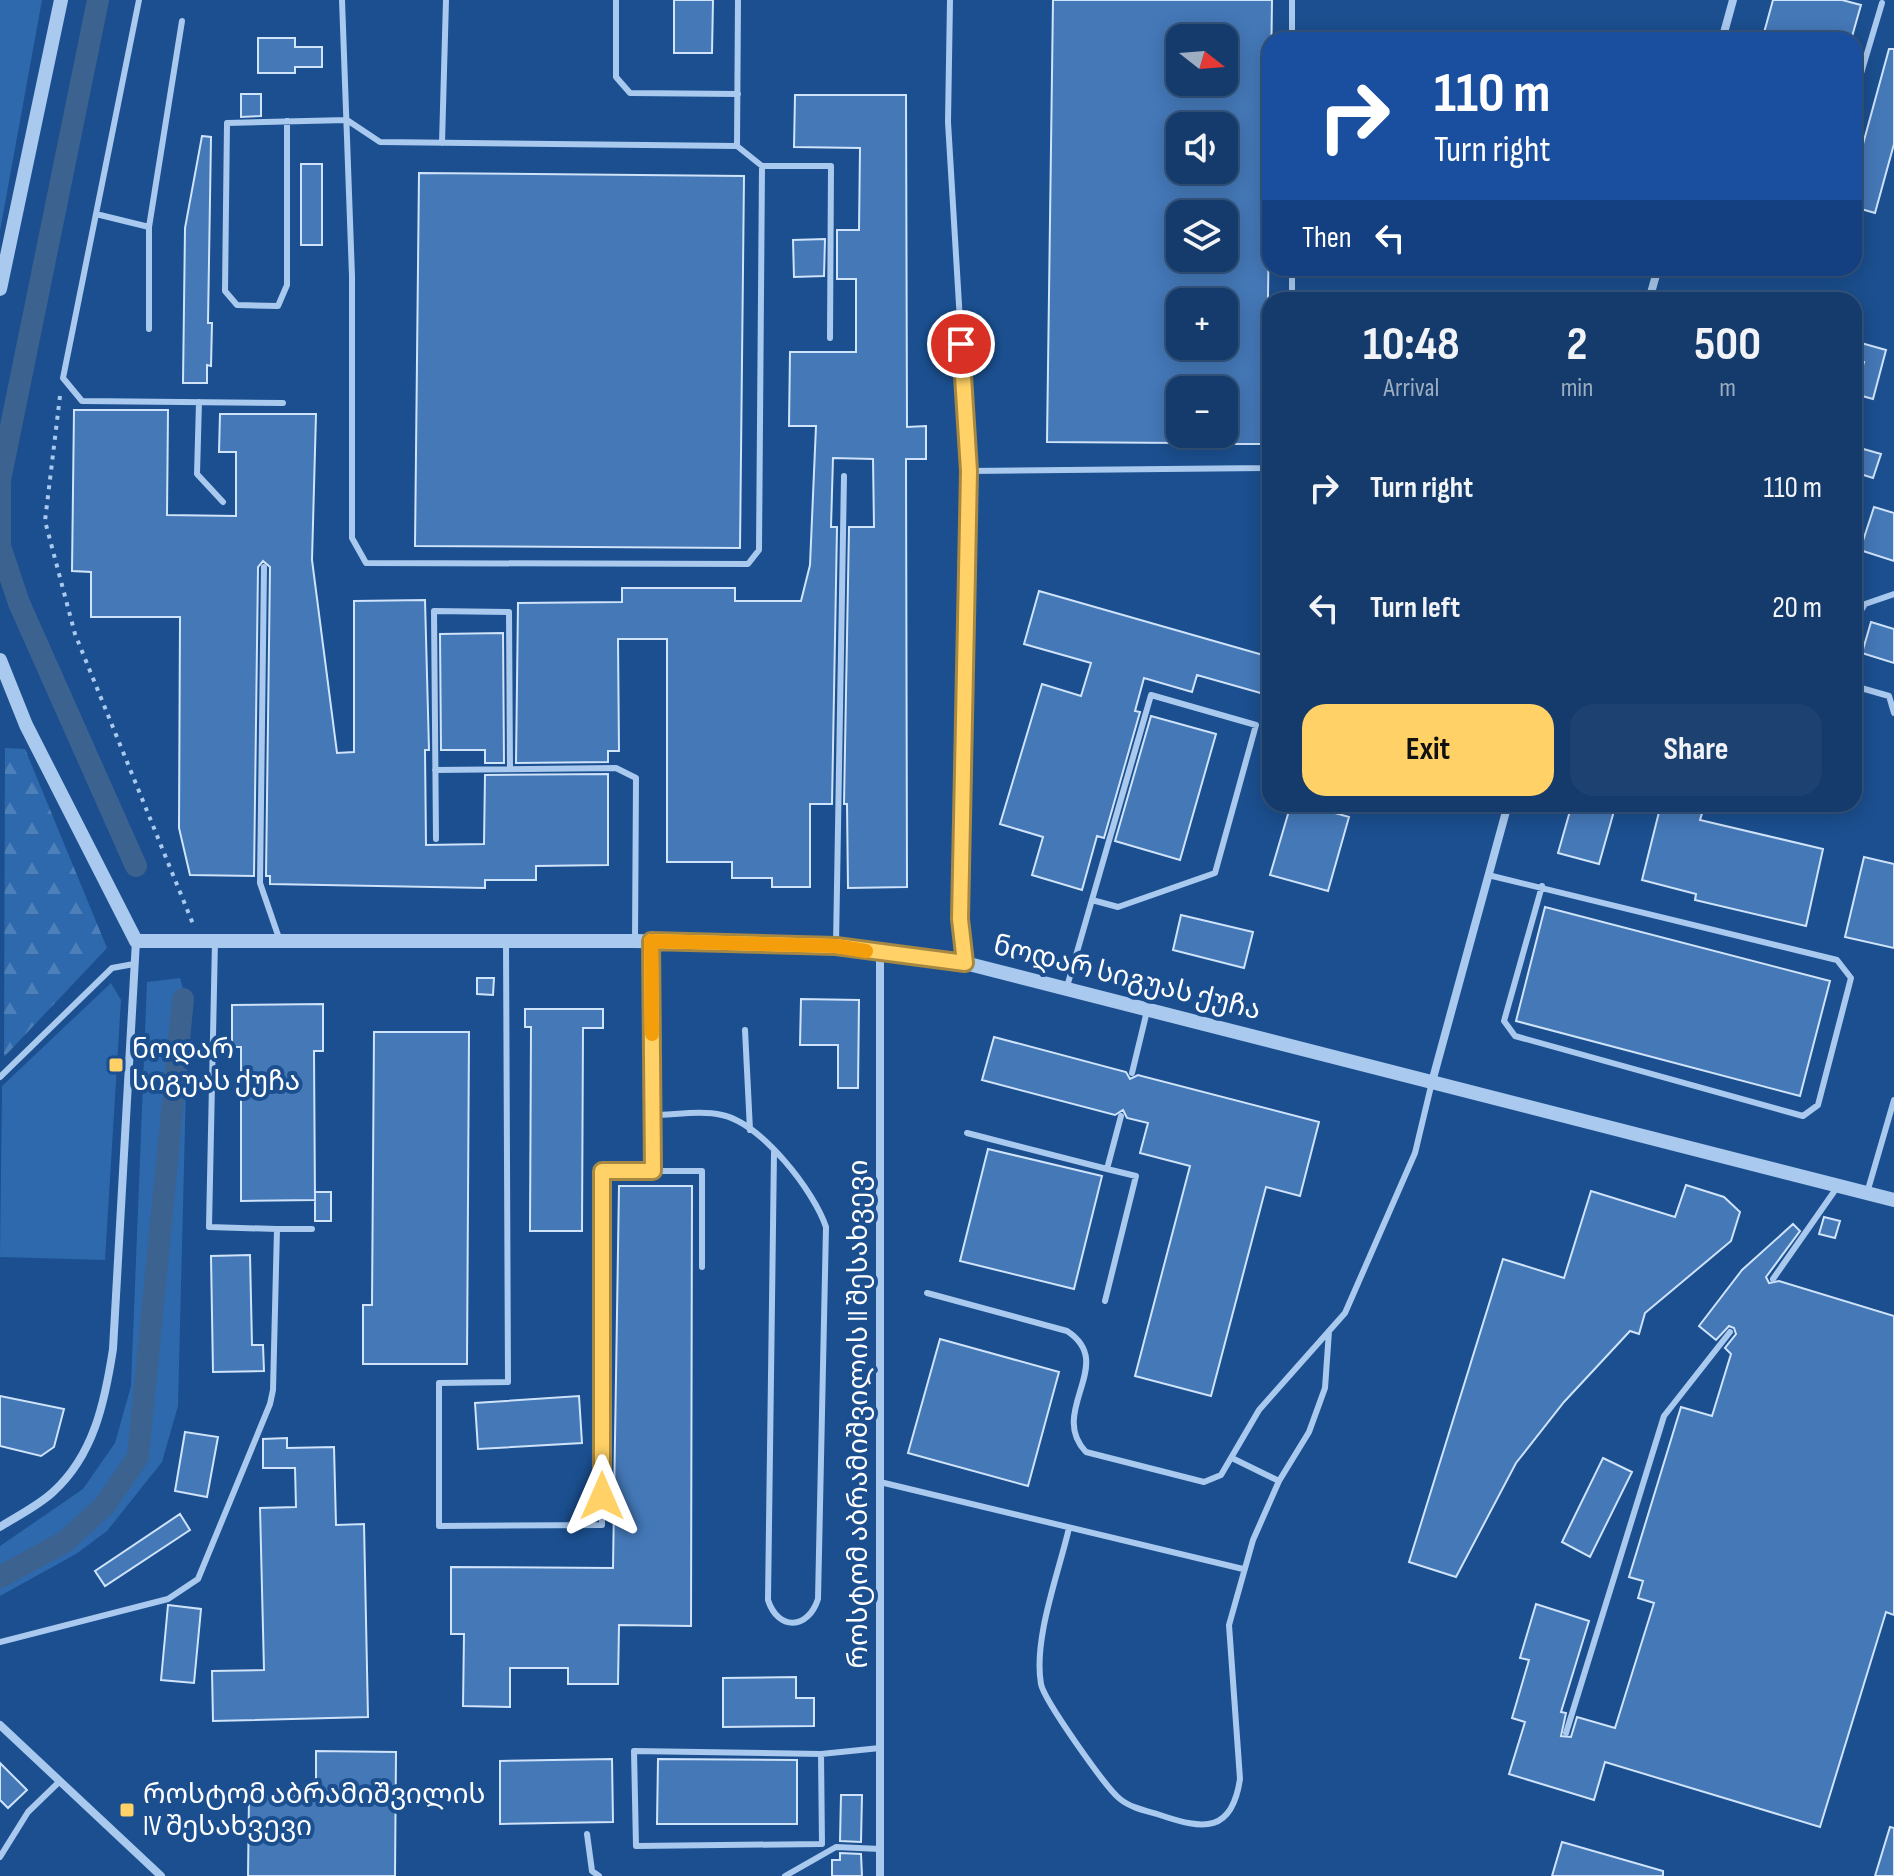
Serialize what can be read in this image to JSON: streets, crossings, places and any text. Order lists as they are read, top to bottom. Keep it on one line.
{"streets":{"street":["ნოდარ სიგუას ქუჩა","როსტომ აბრამიშვილის II შესახვევი"]},"crossings":[["ნოდარ სიგუას ქუჩა","როსტომ აბრამიშვილის II შესახვევი"]],"places":{"transit":["ნოდარ სიგუას ქუჩა","როსტომ აბრამიშვილის IV შესახვევი"]},"north":"right","page":{"map_buttons":["+","−"],"turn":["110 m","Turn right"],"then":"Then","eta":["10:48","Arrival","2","min","500","m"],"list":[{"name":"Turn right","value":"110 m"},{"name":"Turn left","value":"20 m"}],"buttons":["Exit","Share"]}}
